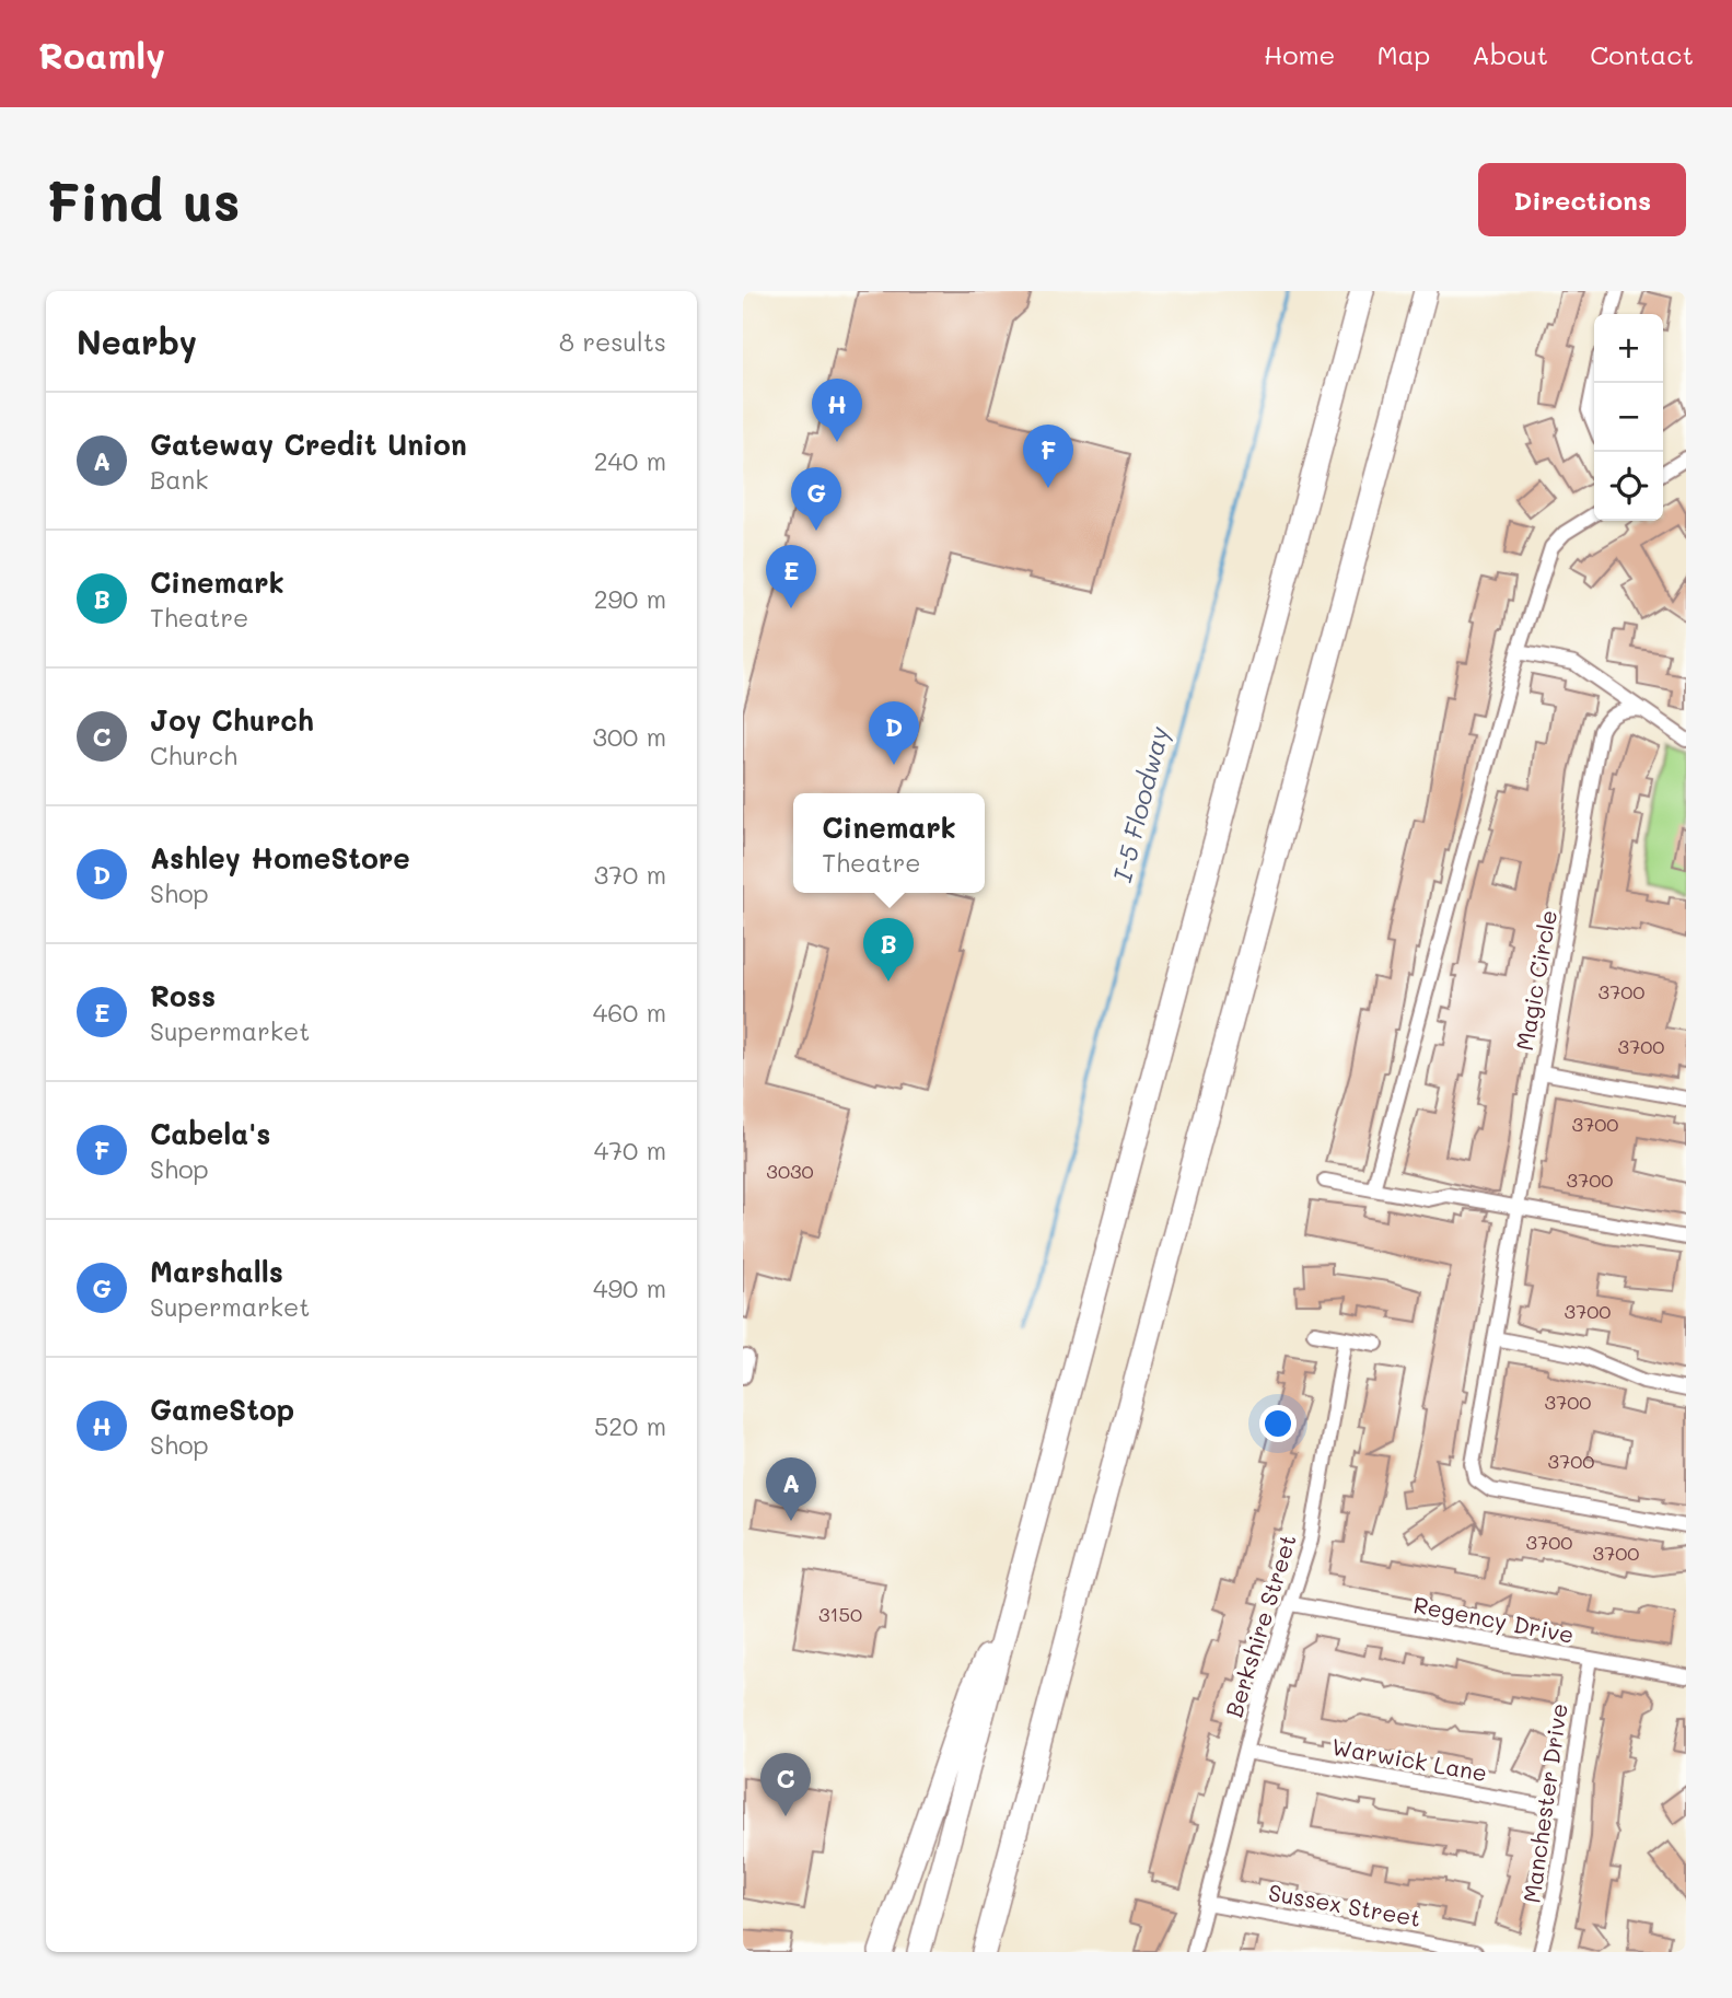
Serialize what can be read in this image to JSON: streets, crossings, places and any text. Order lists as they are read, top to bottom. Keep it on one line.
{"streets":{"street":["Magic Circle","Regency Drive","Berkshire Street","Warwick Lane","Manchester Drive","Sussex Street"]},"crossings":[["Regency Drive","Berkshire Street"],["Regency Drive","Manchester Drive"],["Berkshire Street","Warwick Lane"],["Berkshire Street","Sussex Street"],["Warwick Lane","Manchester Drive"]],"water":["I-5 Floodway"],"house_numbers":["3700","3700","3700","3030","3700","3700","3700","3700","3700","3700","3150"],"page":{"header":"Roamly","nav":["Home","Map","About","Contact"],"buttons":"Directions","title":"Find us","heading":["Nearby","8 results"],"map_buttons":["+","−"],"pins":["H","F","G","E","D","B","A","C"],"list":[{"mark":"A","name":"Gateway Credit Union","note":"Bank","value":"240 m"},{"mark":"B","name":"Cinemark","note":"Theatre","value":"290 m"},{"mark":"C","name":"Joy Church","note":"Church","value":"300 m"},{"mark":"D","name":"Ashley HomeStore","note":"Shop","value":"370 m"},{"mark":"E","name":"Ross","note":"Supermarket","value":"460 m"},{"mark":"F","name":"Cabela's","note":"Shop","value":"470 m"},{"mark":"G","name":"Marshalls","note":"Supermarket","value":"490 m"},{"mark":"H","name":"GameStop","note":"Shop","value":"520 m"}],"popup":["Cinemark","Theatre"]}}
